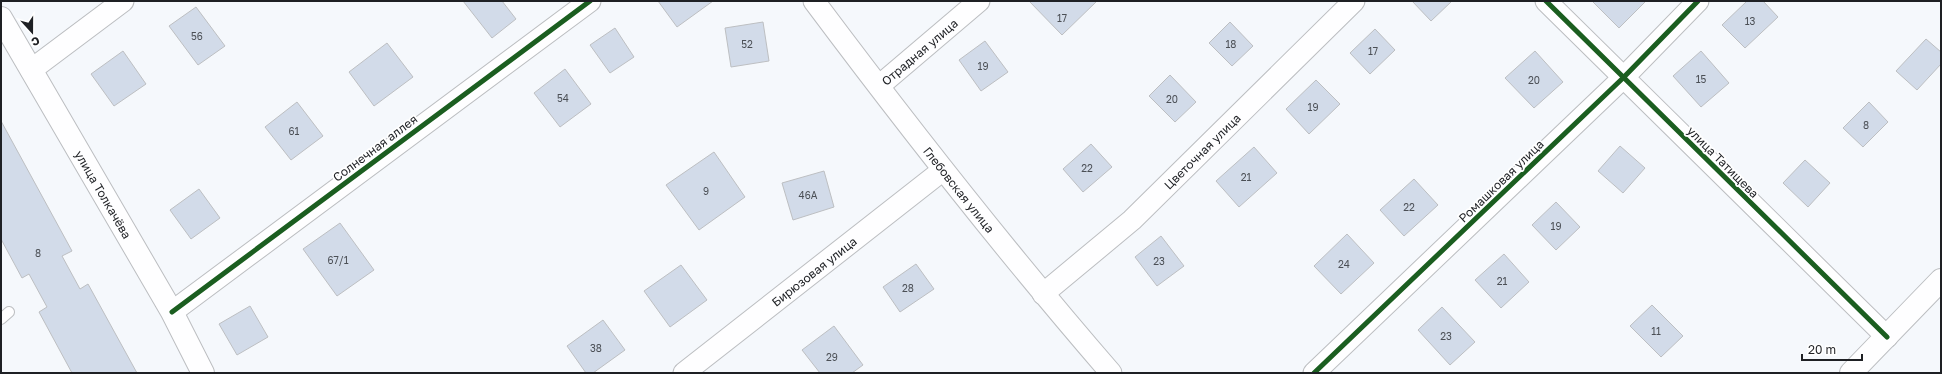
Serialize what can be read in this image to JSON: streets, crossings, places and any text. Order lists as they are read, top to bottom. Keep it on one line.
{"streets":{"street":["Отрадная улица","Солнечная аллея","Цветочная улица","улица Татищева","Ромашковая улица","Глебовская улица","улица Толкачёва","Бирюзовая улица"]},"crossings":[["Отрадная улица","Глебовская улица"],["Солнечная аллея","улица Толкачёва"],["Цветочная улица","Глебовская улица"],["улица Татищева","Ромашковая улица"],["Глебовская улица","Бирюзовая улица"]],"house_numbers":["17","13","56","52","18","17","19","15","20","54","20","19","8","61","22","21","9","46А","22","19","8","67/1","23","24","21","28","11","23","38","29"],"scale_bar":"20 m","north":"bottom"}
